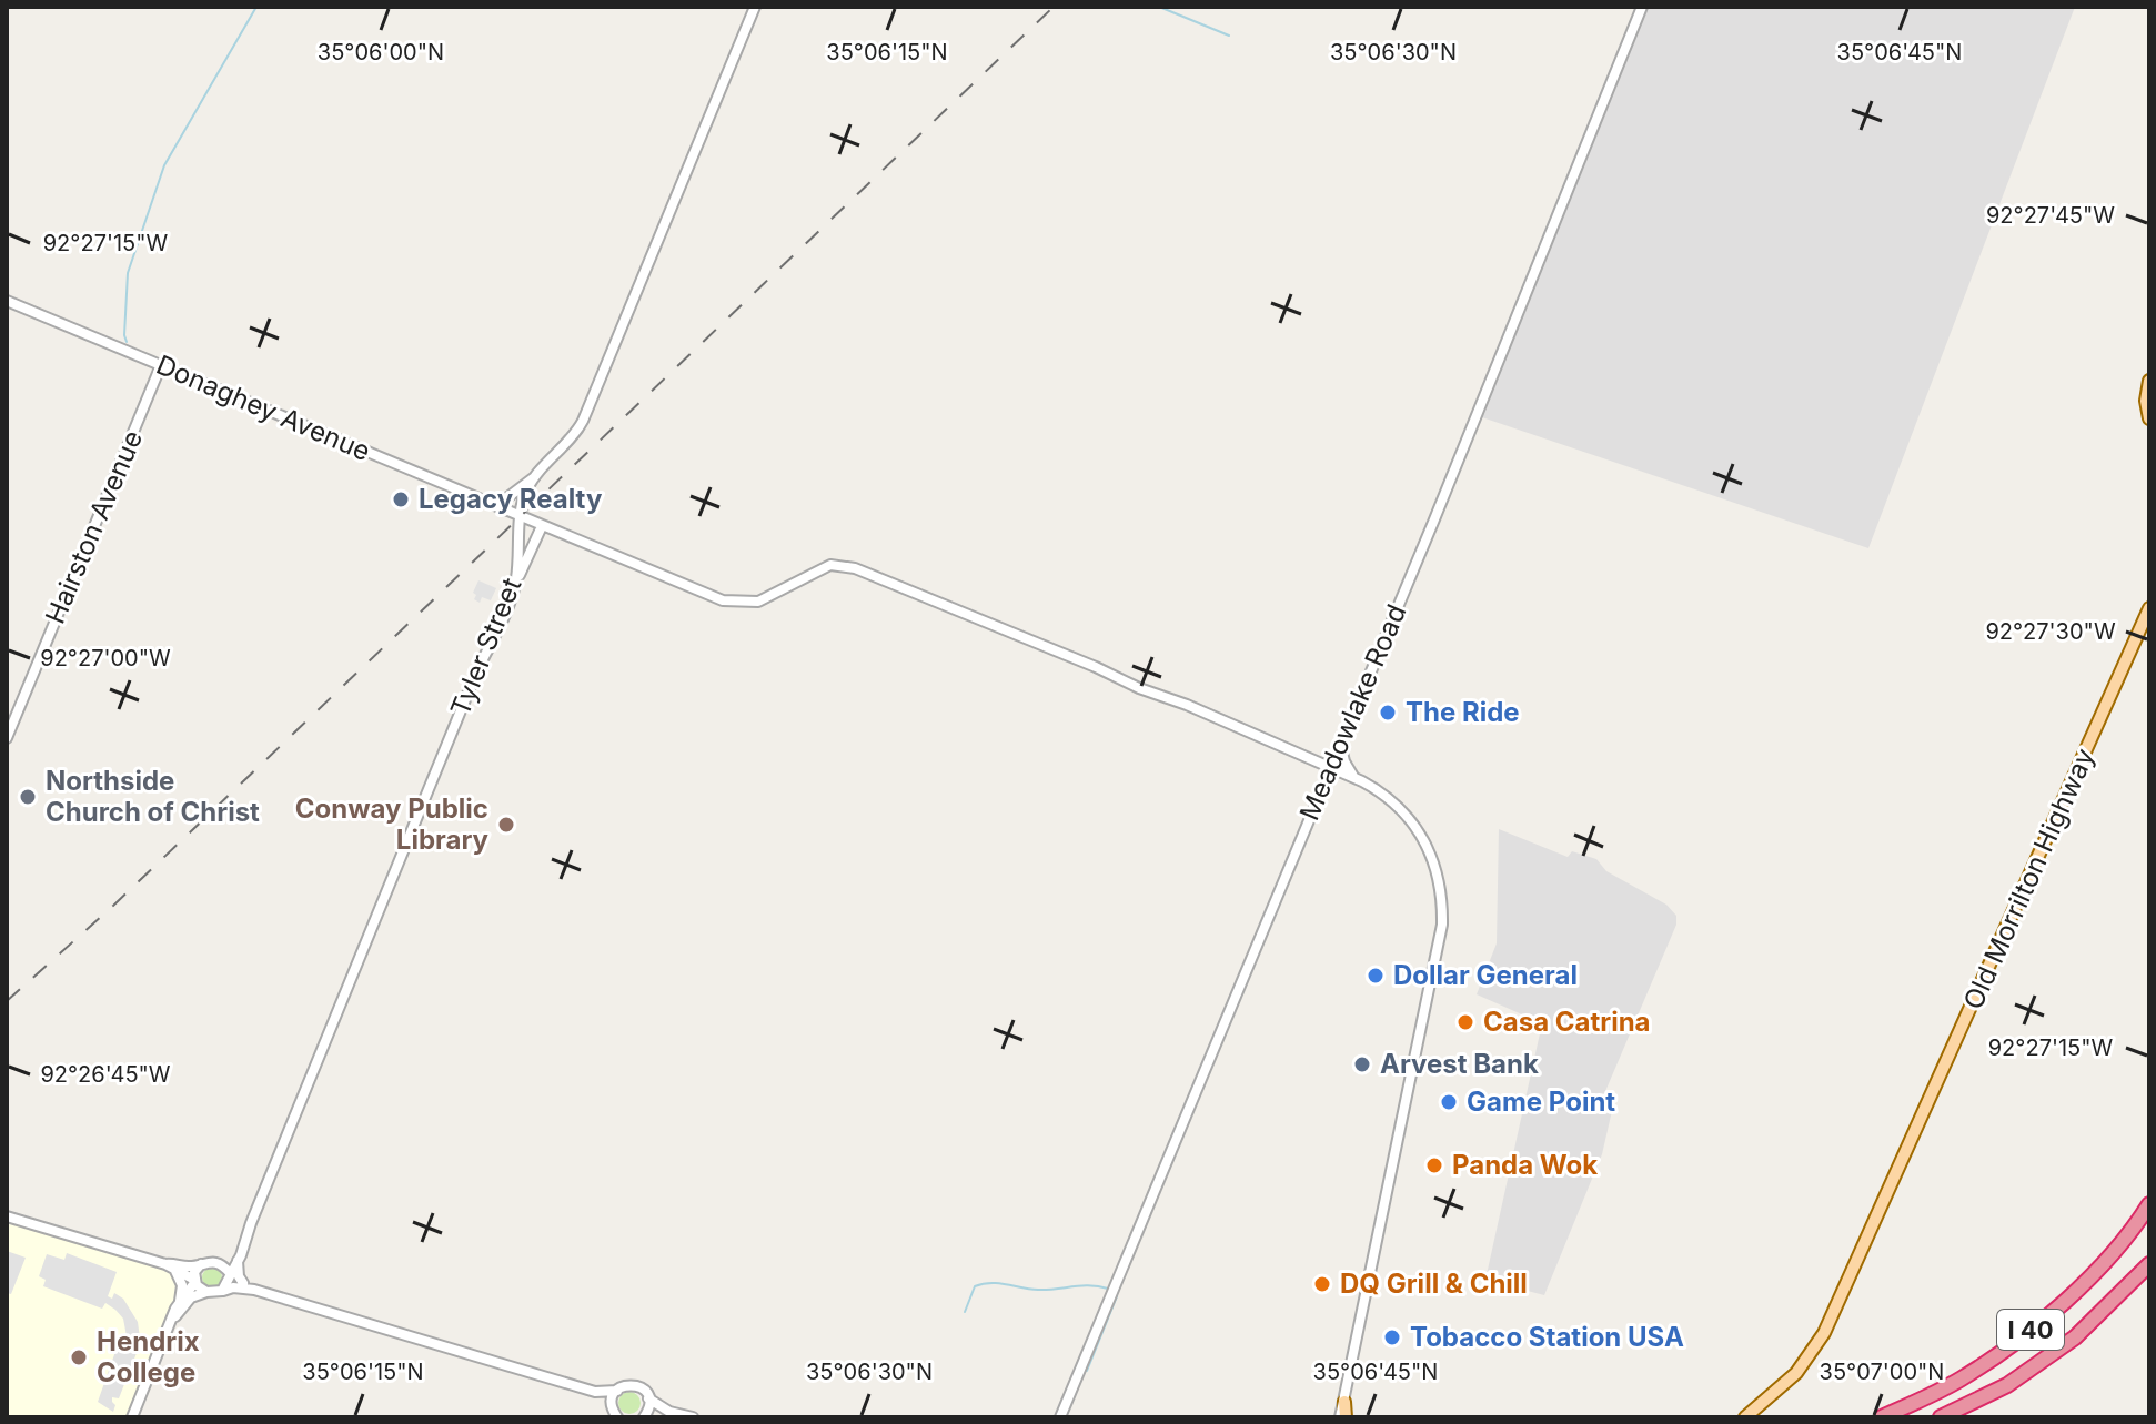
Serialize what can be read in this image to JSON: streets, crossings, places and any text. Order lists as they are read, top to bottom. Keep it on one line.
{"streets":{"highway":["I 40"],"main road":["Old Morrilton Highway"],"street":["Donaghey Avenue","Hairston Avenue","Tyler Street","Meadowlake Road"]},"crossings":[["Donaghey Avenue","Hairston Avenue"],["Donaghey Avenue","Tyler Street"],["Donaghey Avenue","Meadowlake Road"]],"places":["Legacy Realty","The Ride","Northside Church of Christ","Conway Public Library","Dollar General","Casa Catrina","Arvest Bank","Game Point","Panda Wok","DQ Grill & Chill","Tobacco Station USA","Hendrix College"],"coordinates":["35°06'00\"N","35°06'15\"N","35°06'30\"N","35°06'45\"N","92°27'45\"W","92°27'15\"W","92°27'30\"W","92°27'00\"W","92°26'45\"W","35°07'00\"N"]}
